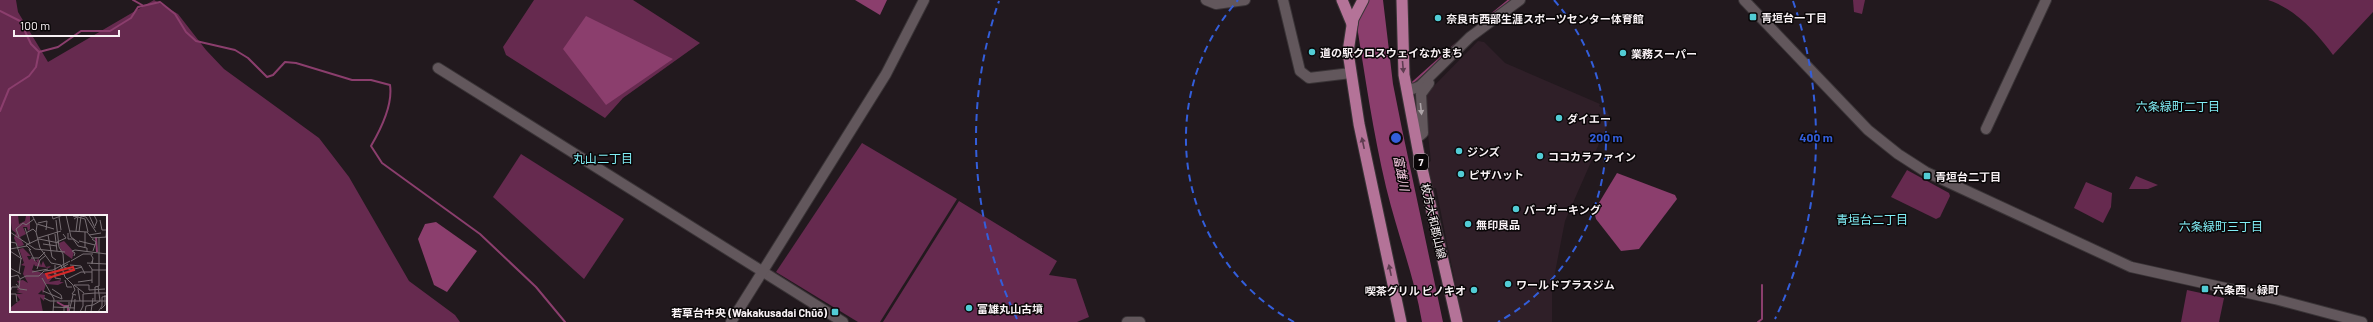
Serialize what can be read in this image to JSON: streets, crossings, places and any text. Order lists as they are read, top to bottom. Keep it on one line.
{"streets":{"main road":["7","枚方大和郡山線"]},"districts":["六条緑町二丁目","丸山二丁目","青垣台二丁目","六条緑町三丁目"],"water":["富雄川"],"places":{"transit":["青垣台一丁目","青垣台二丁目","六条西・緑町","若草台中央 (Wakakusadai Chūō)"],"other":["奈良市西部生涯スポーツセンター体育館","道の駅クロスウェイなかまち","業務スーパー","ダイエー","ジンズ","ココカラファイン","ピザハット","バーガーキング","無印良品","ワールドプラスジム","喫茶グリル ピノキオ","富雄丸山古墳"]},"scale_bar":"100 m","rings":["200 m","400 m"]}
